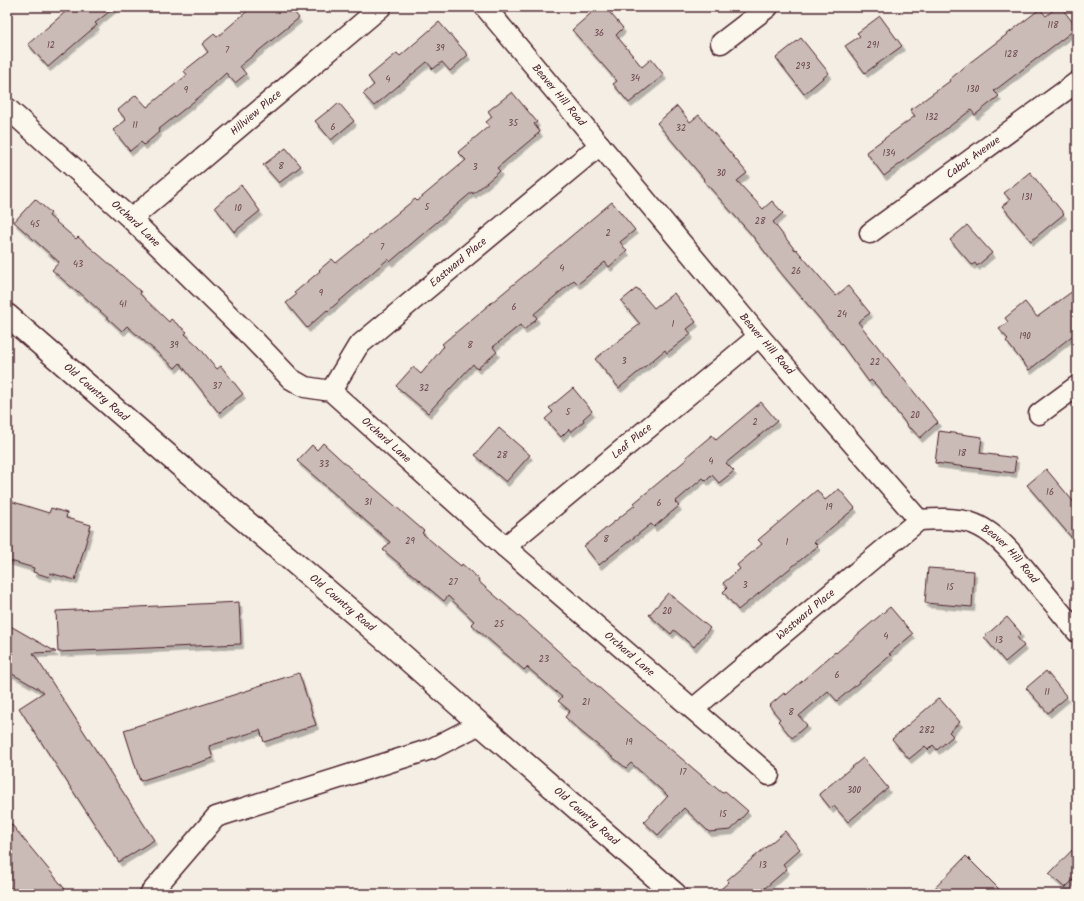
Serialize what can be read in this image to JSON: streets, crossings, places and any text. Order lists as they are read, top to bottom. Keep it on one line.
{"streets":{"street":["Beaver Hill Road","Hillview Place","Cabot Avenue","Orchard Lane","Eastward Place","Old Country Road","Leaf Place","Westward Place"]},"crossings":[["Beaver Hill Road","Eastward Place"],["Beaver Hill Road","Leaf Place"],["Beaver Hill Road","Westward Place"],["Hillview Place","Orchard Lane"],["Orchard Lane","Eastward Place"],["Orchard Lane","Leaf Place"],["Orchard Lane","Westward Place"]],"house_numbers":["118","36","12","291","39","7","128","293","34","4","130","9","132","35","11","6","32","134","8","3","30","131","5","10","28","45","2","7","43","4","26","9","41","6","24","1","190","39","8","3","22","37","32","5","20","2","18","28","4","33","16","31","6","19","8","29","1","27","3","15","20","25","4","13","23","6","11","21","8","282","19","17","300","15","13"]}
